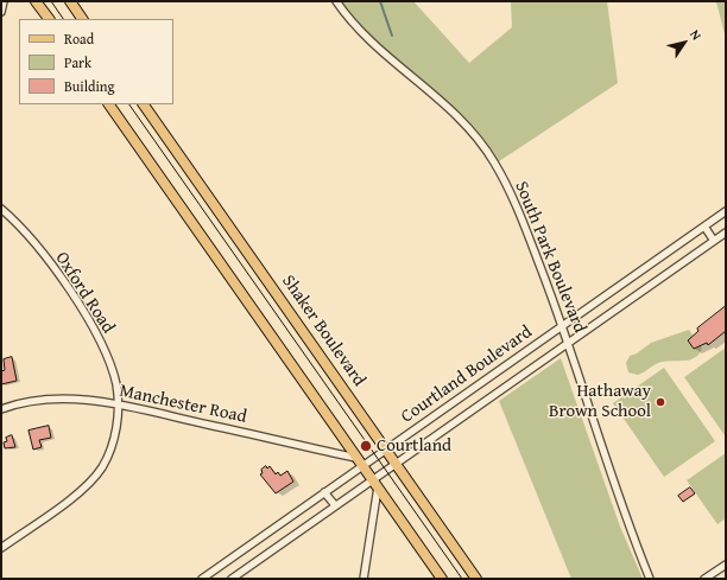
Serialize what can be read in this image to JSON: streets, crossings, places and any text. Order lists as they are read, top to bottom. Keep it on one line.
{"streets":{"main road":["Shaker Boulevard"],"street":["South Park Boulevard","Oxford Road","Courtland Boulevard","Manchester Road"]},"crossings":[["South Park Boulevard","Courtland Boulevard"],["Oxford Road","Manchester Road"],["Shaker Boulevard","Courtland Boulevard"],["Courtland Boulevard","Manchester Road"]],"places":["Hathaway Brown School","Courtland"],"legend":["Road","Park","Building"],"north":"top right"}
